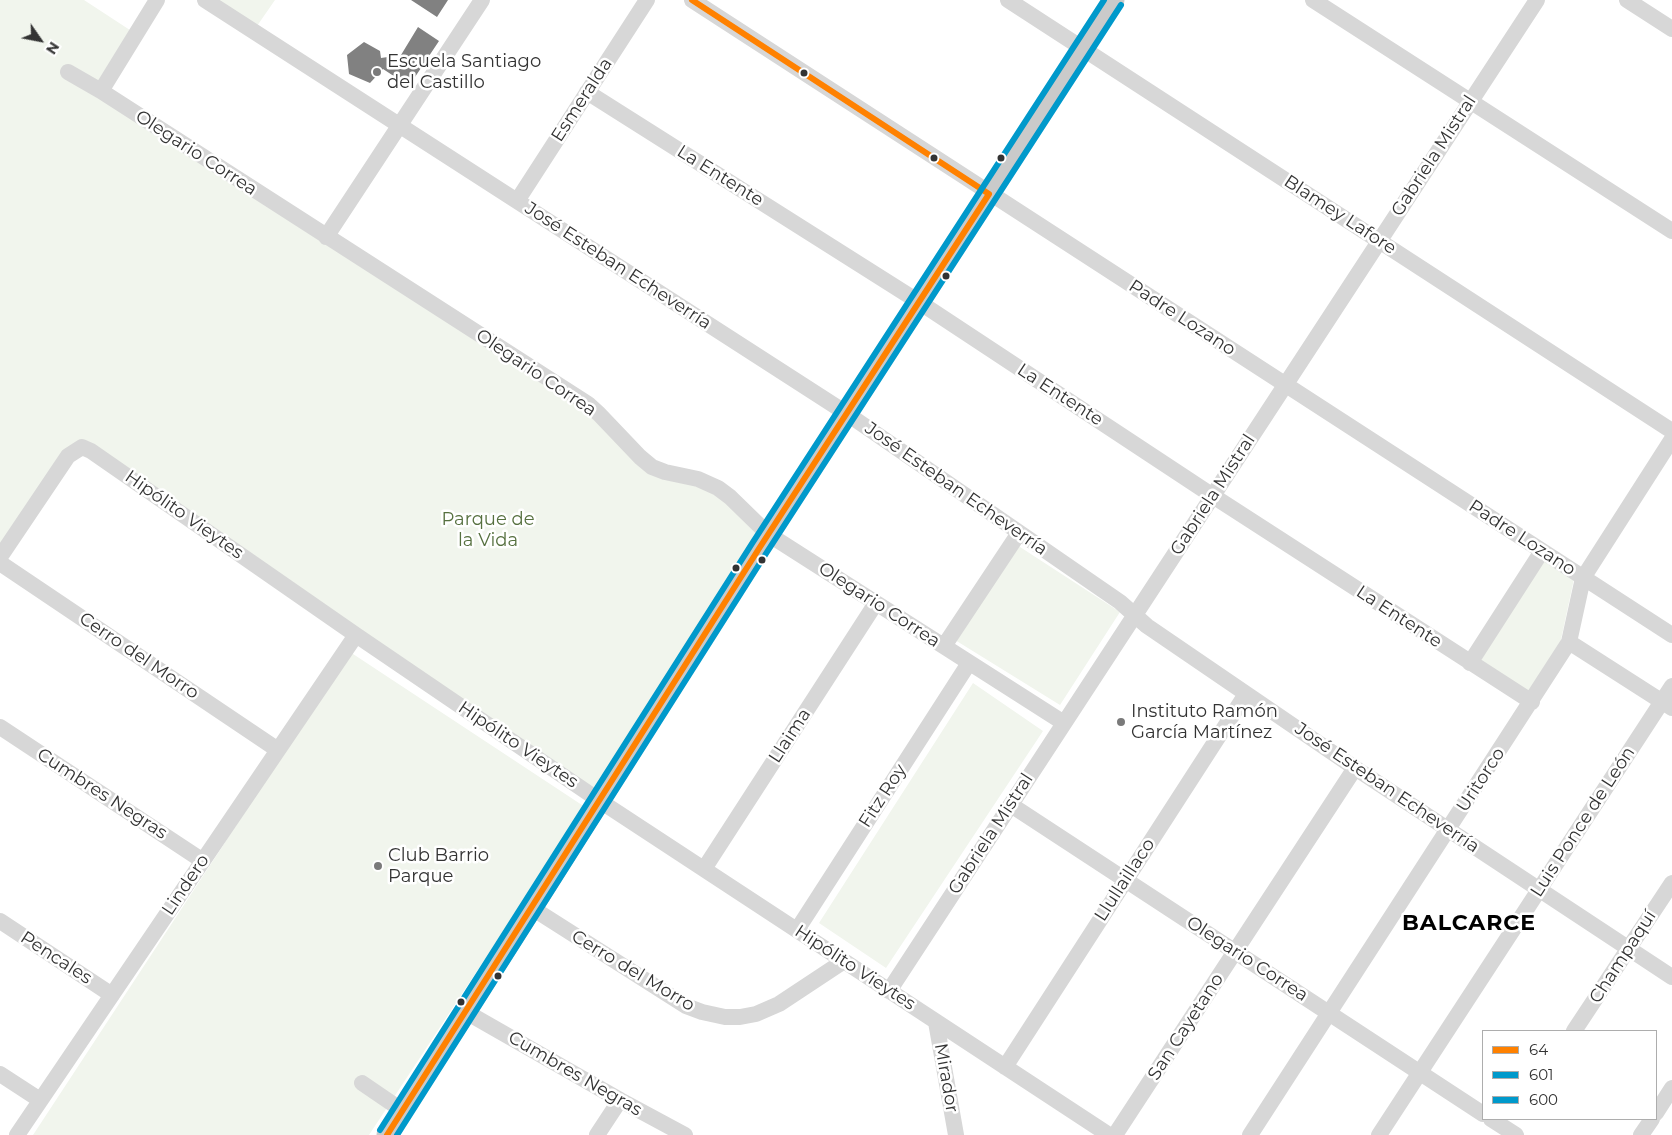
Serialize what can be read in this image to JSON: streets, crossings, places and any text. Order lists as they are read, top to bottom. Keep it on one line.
{"streets":{"street":["Esmeralda","Olegario Correa","Gabriela Mistral","La Entente","Blamey Lafore","José Esteban Echeverría","Padre Lozano","Hipólito Vieytes","Cerro del Morro","Llaima","Uritorco","Cumbres Negras","Fitz Roy","Luis Ponce de León","Llullaillaco","Lindero","Champaquí","Pencales","San Cayetano","Mirador"]},"crossings":[["Esmeralda","La Entente"],["Esmeralda","José Esteban Echeverría"],["Olegario Correa","Gabriela Mistral"],["Olegario Correa","Llaima"],["Olegario Correa","Uritorco"],["Olegario Correa","Fitz Roy"],["Olegario Correa","Luis Ponce de León"],["Olegario Correa","Llullaillaco"],["Olegario Correa","San Cayetano"],["Gabriela Mistral","La Entente"],["Gabriela Mistral","Blamey Lafore"],["Gabriela Mistral","José Esteban Echeverría"],["Gabriela Mistral","Padre Lozano"],["Gabriela Mistral","Hipólito Vieytes"],["La Entente","Uritorco"],["José Esteban Echeverría","Uritorco"],["José Esteban Echeverría","Luis Ponce de León"],["José Esteban Echeverría","Llullaillaco"],["José Esteban Echeverría","Champaquí"],["José Esteban Echeverría","San Cayetano"],["Padre Lozano","Uritorco"],["Hipólito Vieytes","Cerro del Morro"],["Hipólito Vieytes","Llaima"],["Hipólito Vieytes","Fitz Roy"],["Hipólito Vieytes","Llullaillaco"],["Hipólito Vieytes","Lindero"],["Hipólito Vieytes","Mirador"],["Cerro del Morro","Lindero"],["Cumbres Negras","Lindero"],["Lindero","Pencales"]],"districts":["BALCARCE"],"parks":["Parque de la Vida"],"places":["Escuela Santiago del Castillo","Instituto Ramón García Martínez","Club Barrio Parque"],"lines":["transit line 64","transit line 600","transit line 601"],"legend":["64","601","600"],"north":"bottom right"}
